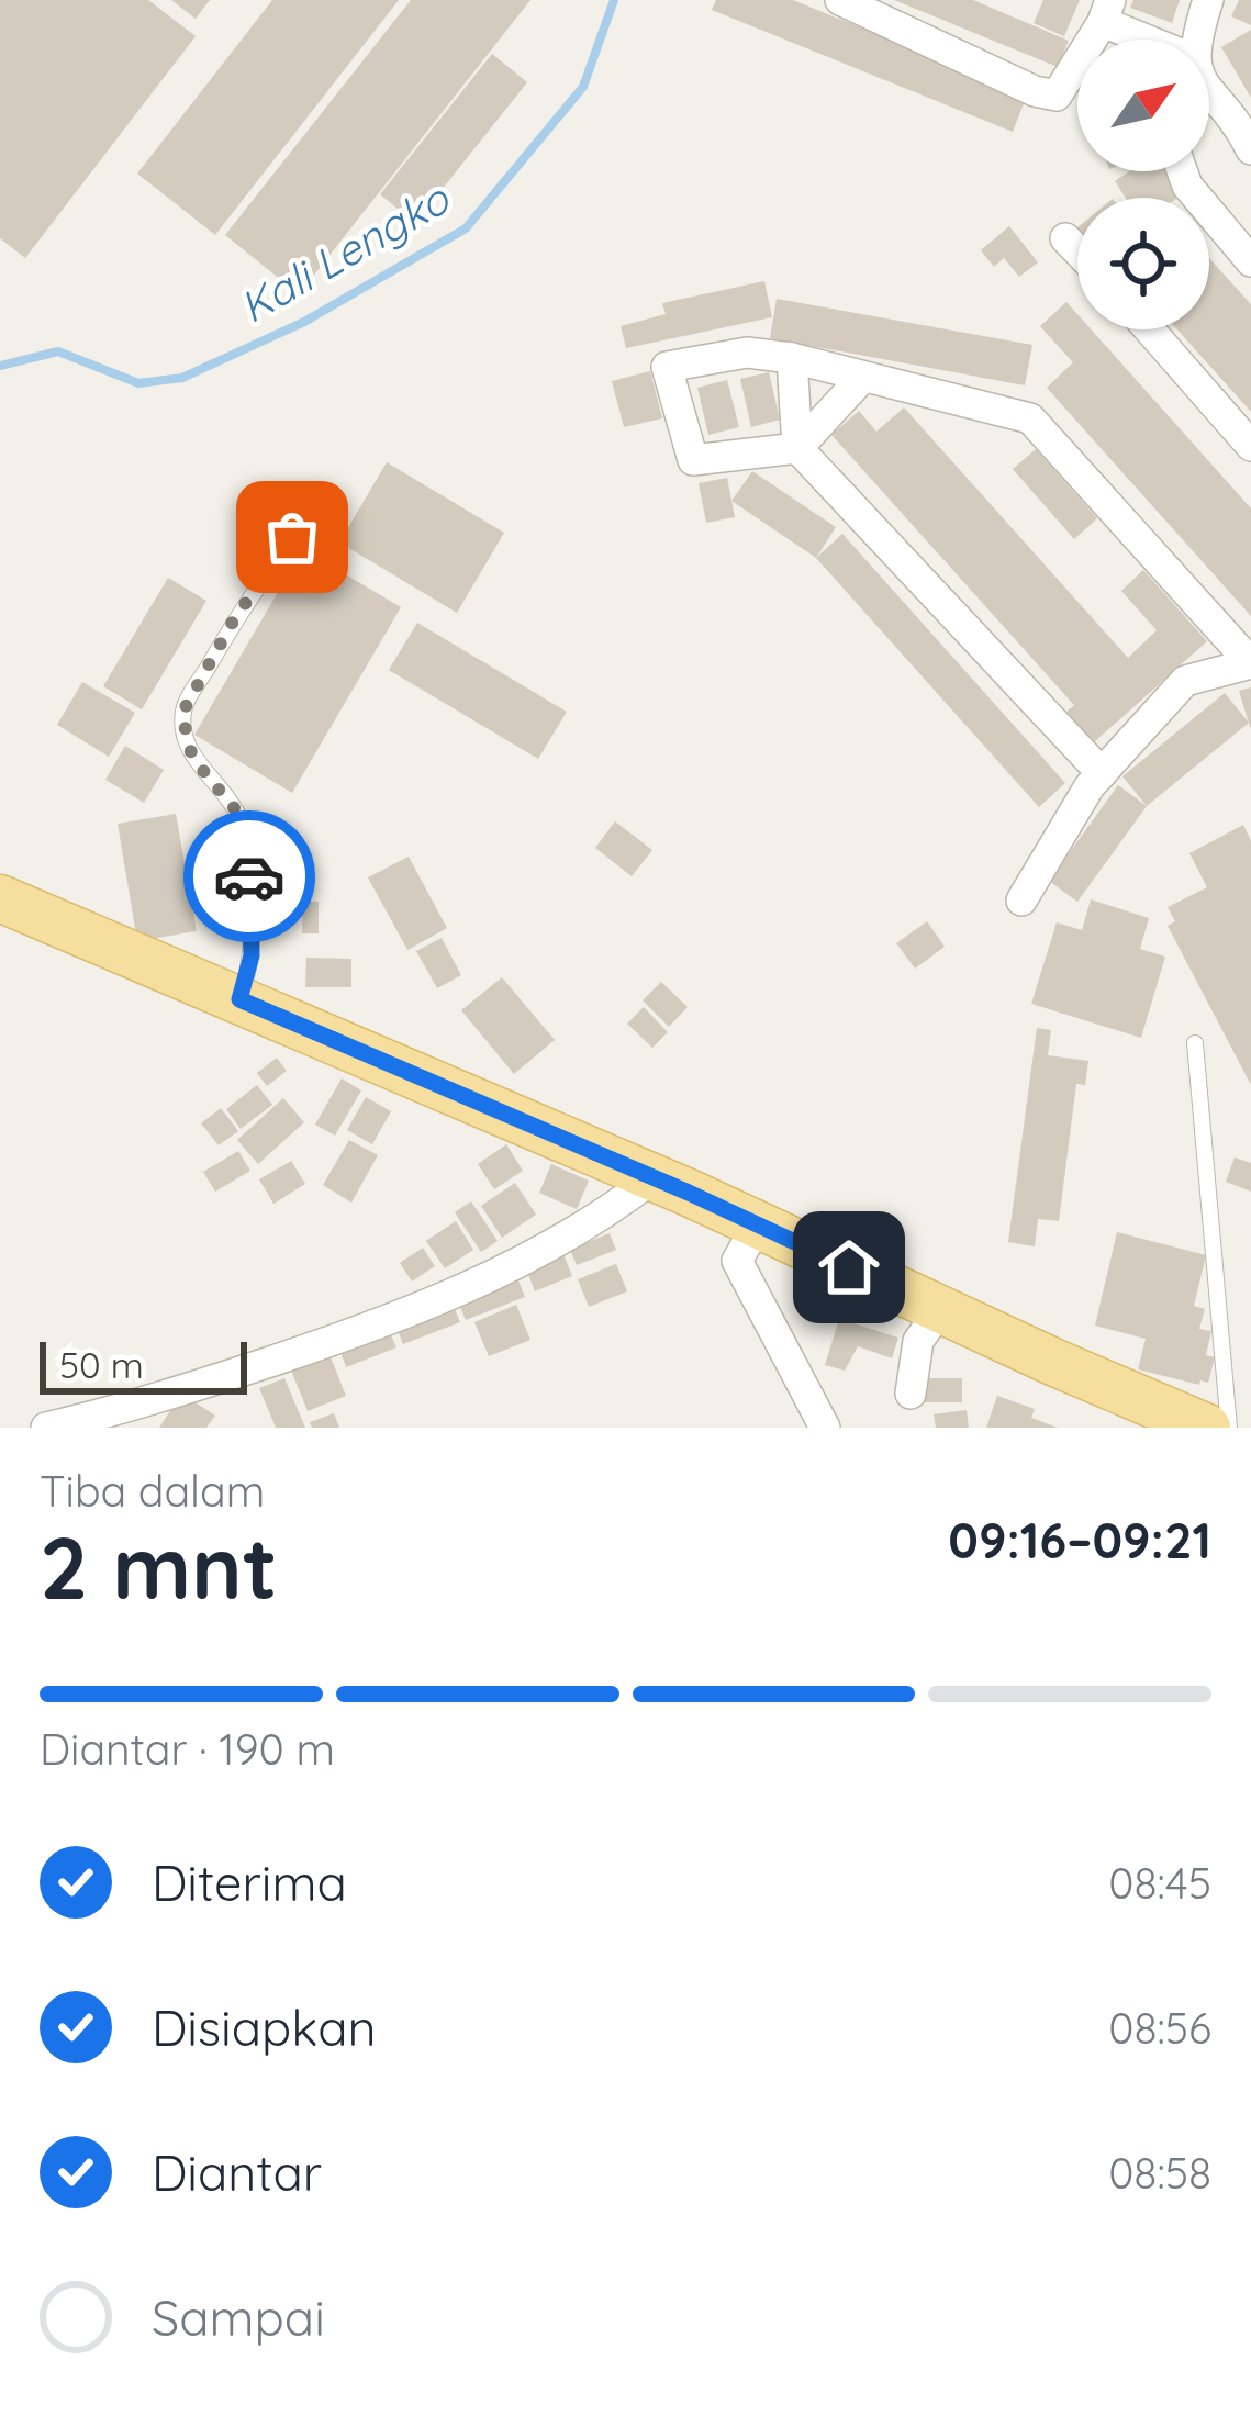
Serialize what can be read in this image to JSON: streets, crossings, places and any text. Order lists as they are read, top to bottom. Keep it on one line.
{"water":["Kali Lengko"],"scale_bar":"50 m","north":"top right","page":{"scale":"50 m","heading":["2 mnt","Tiba dalam","09:16–09:21"],"bar":"Diantar · 190 m","list":[["Diterima","08:45"],["Disiapkan","08:56"],["Diantar","08:58"],"Sampai"]}}
